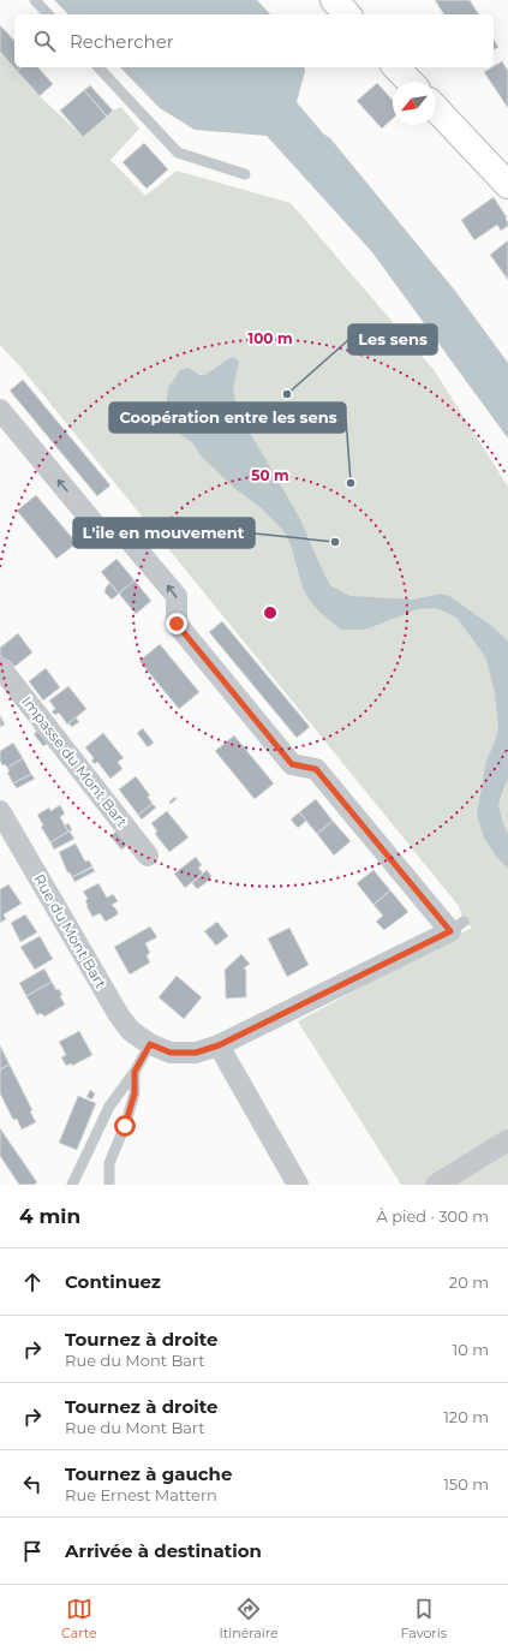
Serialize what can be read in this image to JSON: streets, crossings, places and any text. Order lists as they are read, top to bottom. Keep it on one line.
{"streets":{"street":["Impasse du Mont Bart","Rue du Mont Bart"]},"places":["Les sens","Coopération entre les sens","L'ile en mouvement"],"north":"bottom left","page":{"search":"Rechercher","heading":["4 min","À pied · 300 m"],"list":[["Continuez","20 m"],["Tournez à droite","Rue du Mont Bart","10 m"],["Tournez à droite","Rue du Mont Bart","120 m"],["Tournez à gauche","Rue Ernest Mattern","150 m"],"Arrivée à destination"],"nav":["Carte","Itinéraire","Favoris"]},"rings":["100 m","50 m"]}
